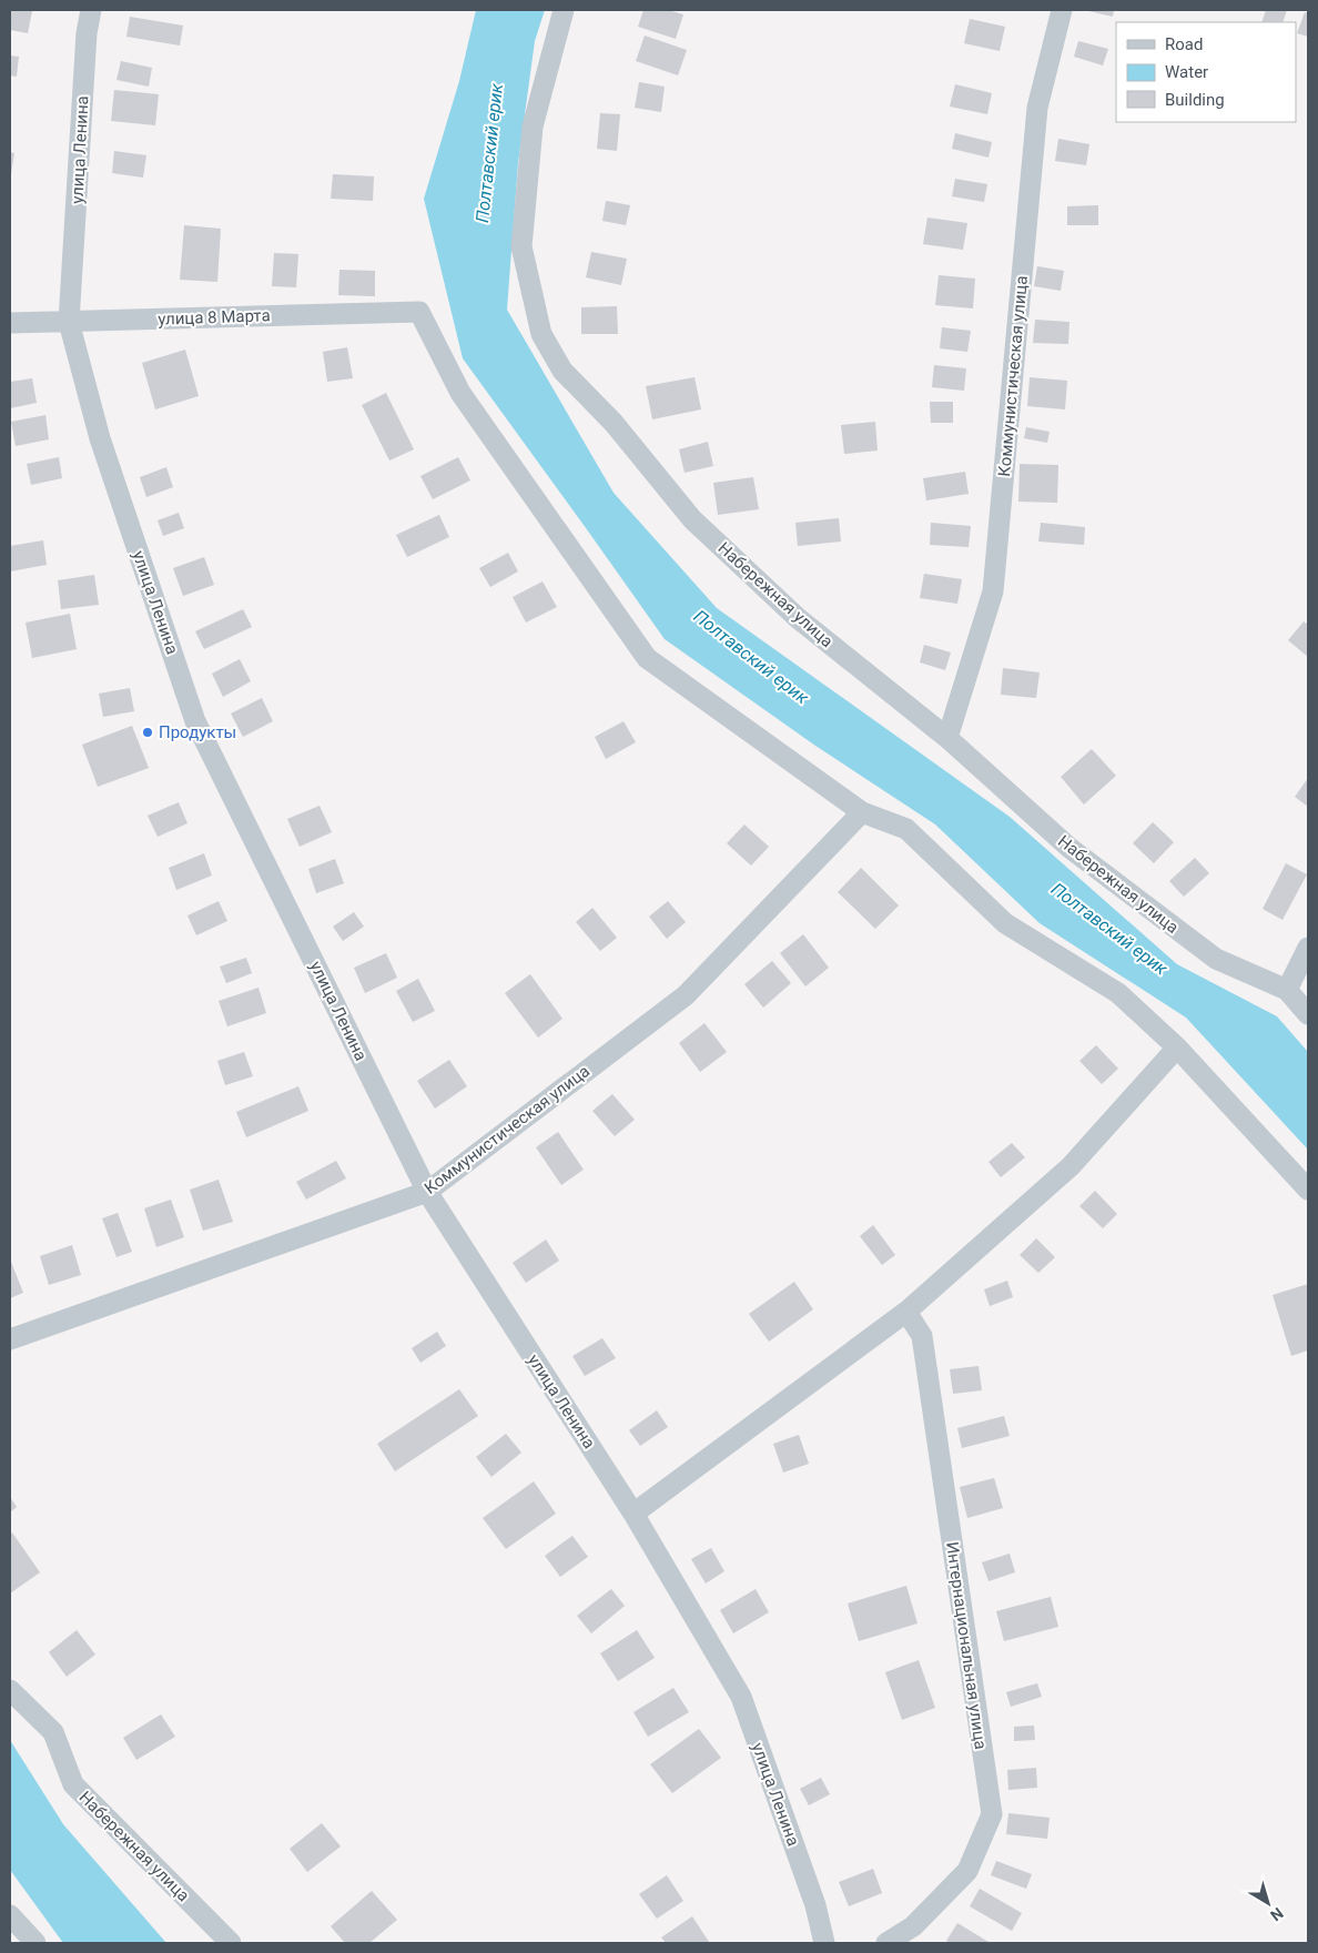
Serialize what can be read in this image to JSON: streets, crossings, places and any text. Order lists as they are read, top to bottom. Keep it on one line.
{"streets":{"street":["улица Ленина","улица 8 Марта","Коммунистическая улица","Набережная улица","Интернациональная улица"]},"crossings":[["улица Ленина","улица 8 Марта"],["улица Ленина","Коммунистическая улица"],["улица 8 Марта","Коммунистическая улица"],["Коммунистическая улица","Набережная улица"]],"water":["Полтавский ерик"],"places":["Продукты"],"legend":["Road","Water","Building"],"north":"bottom right"}
